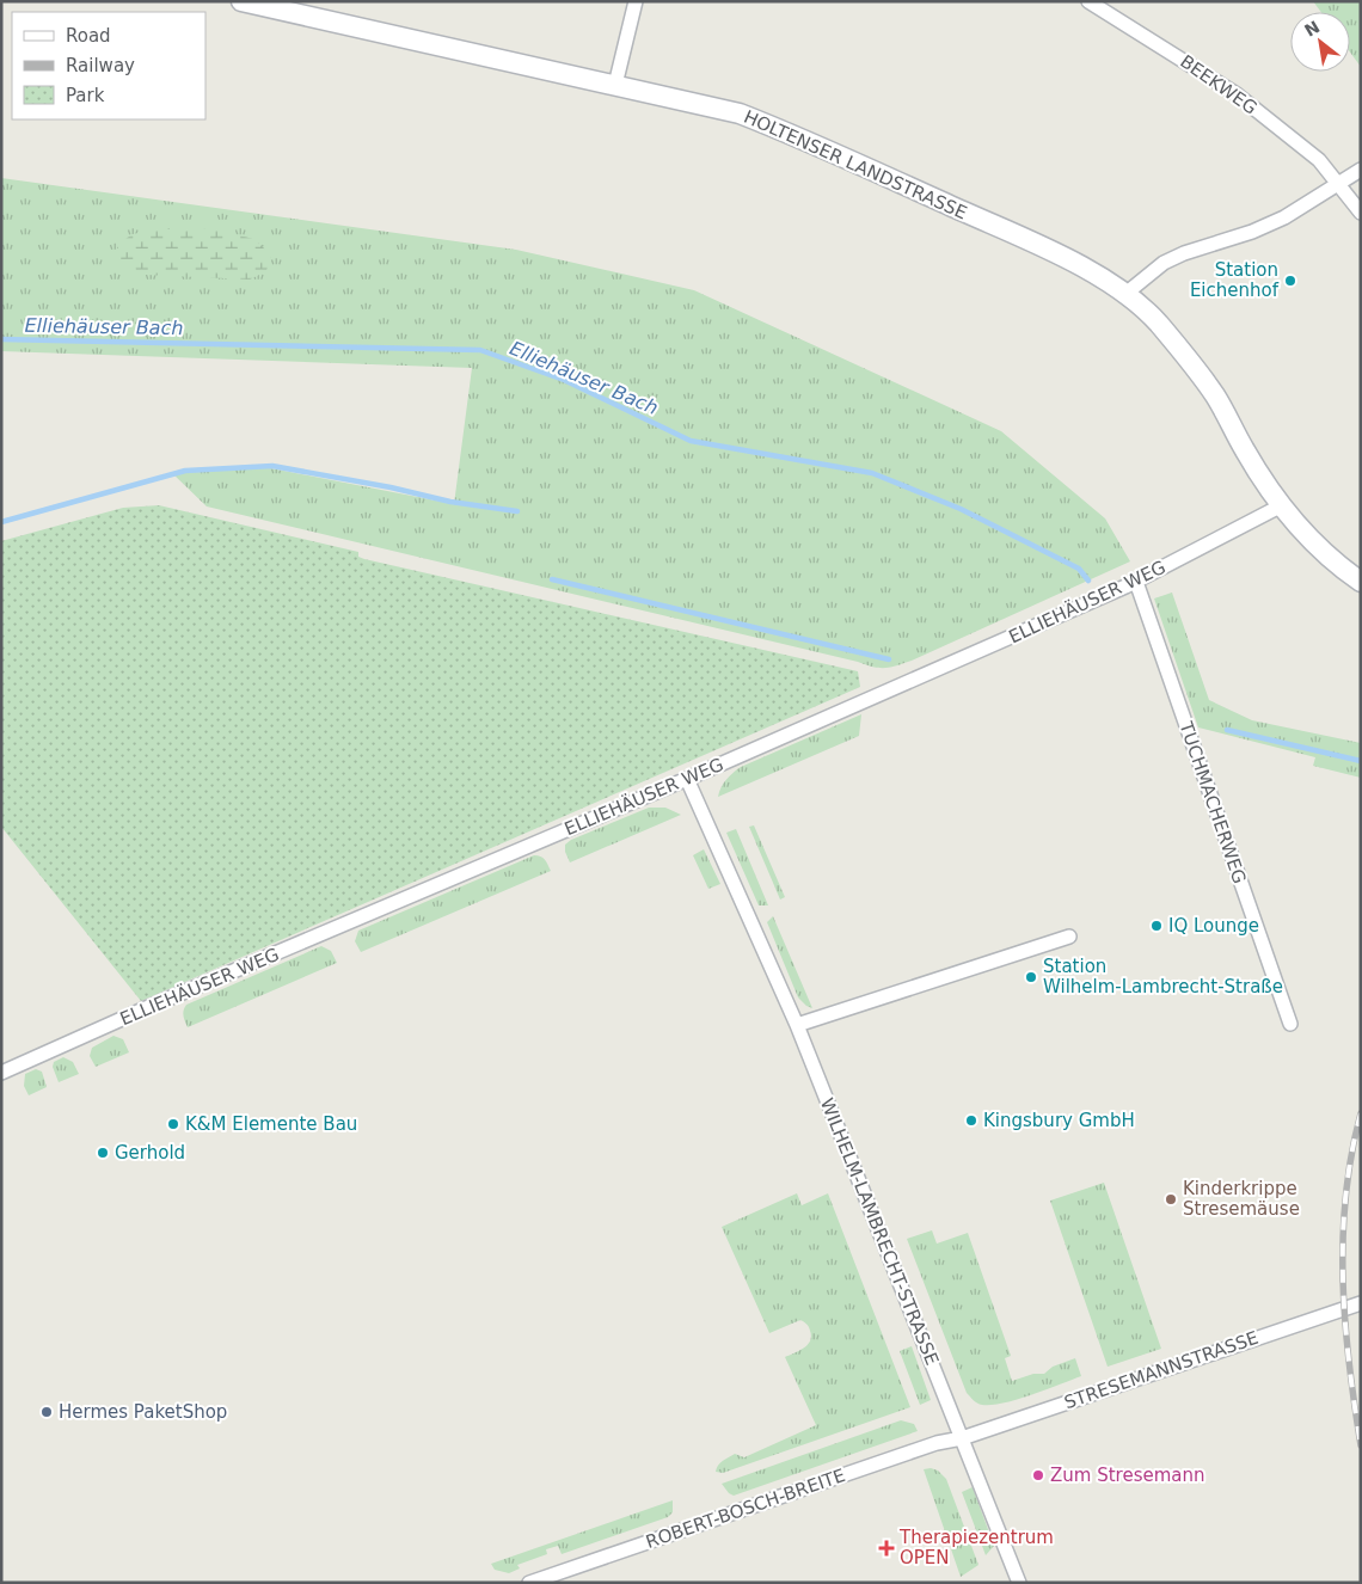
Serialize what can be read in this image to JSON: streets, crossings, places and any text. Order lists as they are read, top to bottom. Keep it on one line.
{"streets":{"street":["BEEKWEG","HOLTENSER LANDSTRASSE","ELLIEHÄUSER WEG","TUCHMACHERWEG","WILHELM-LAMBRECHT-STRASSE","STRESEMANNSTRASSE","ROBERT-BOSCH-BREITE"]},"crossings":[["HOLTENSER LANDSTRASSE","ELLIEHÄUSER WEG"],["ELLIEHÄUSER WEG","TUCHMACHERWEG"],["ELLIEHÄUSER WEG","WILHELM-LAMBRECHT-STRASSE"],["WILHELM-LAMBRECHT-STRASSE","STRESEMANNSTRASSE"],["WILHELM-LAMBRECHT-STRASSE","ROBERT-BOSCH-BREITE"],["STRESEMANNSTRASSE","ROBERT-BOSCH-BREITE"]],"water":["Elliehäuser Bach"],"places":{"other":["Station Eichenhof","IQ Lounge","Station Wilhelm-Lambrecht-Straße","Kingsbury GmbH","K&M Elemente Bau","Gerhold","Kinderkrippe Stresemäuse","Hermes PaketShop","Zum Stresemann"],"health":["Therapiezentrum OPEN"]},"legend":["Road","Railway","Park"],"north":"top left"}
